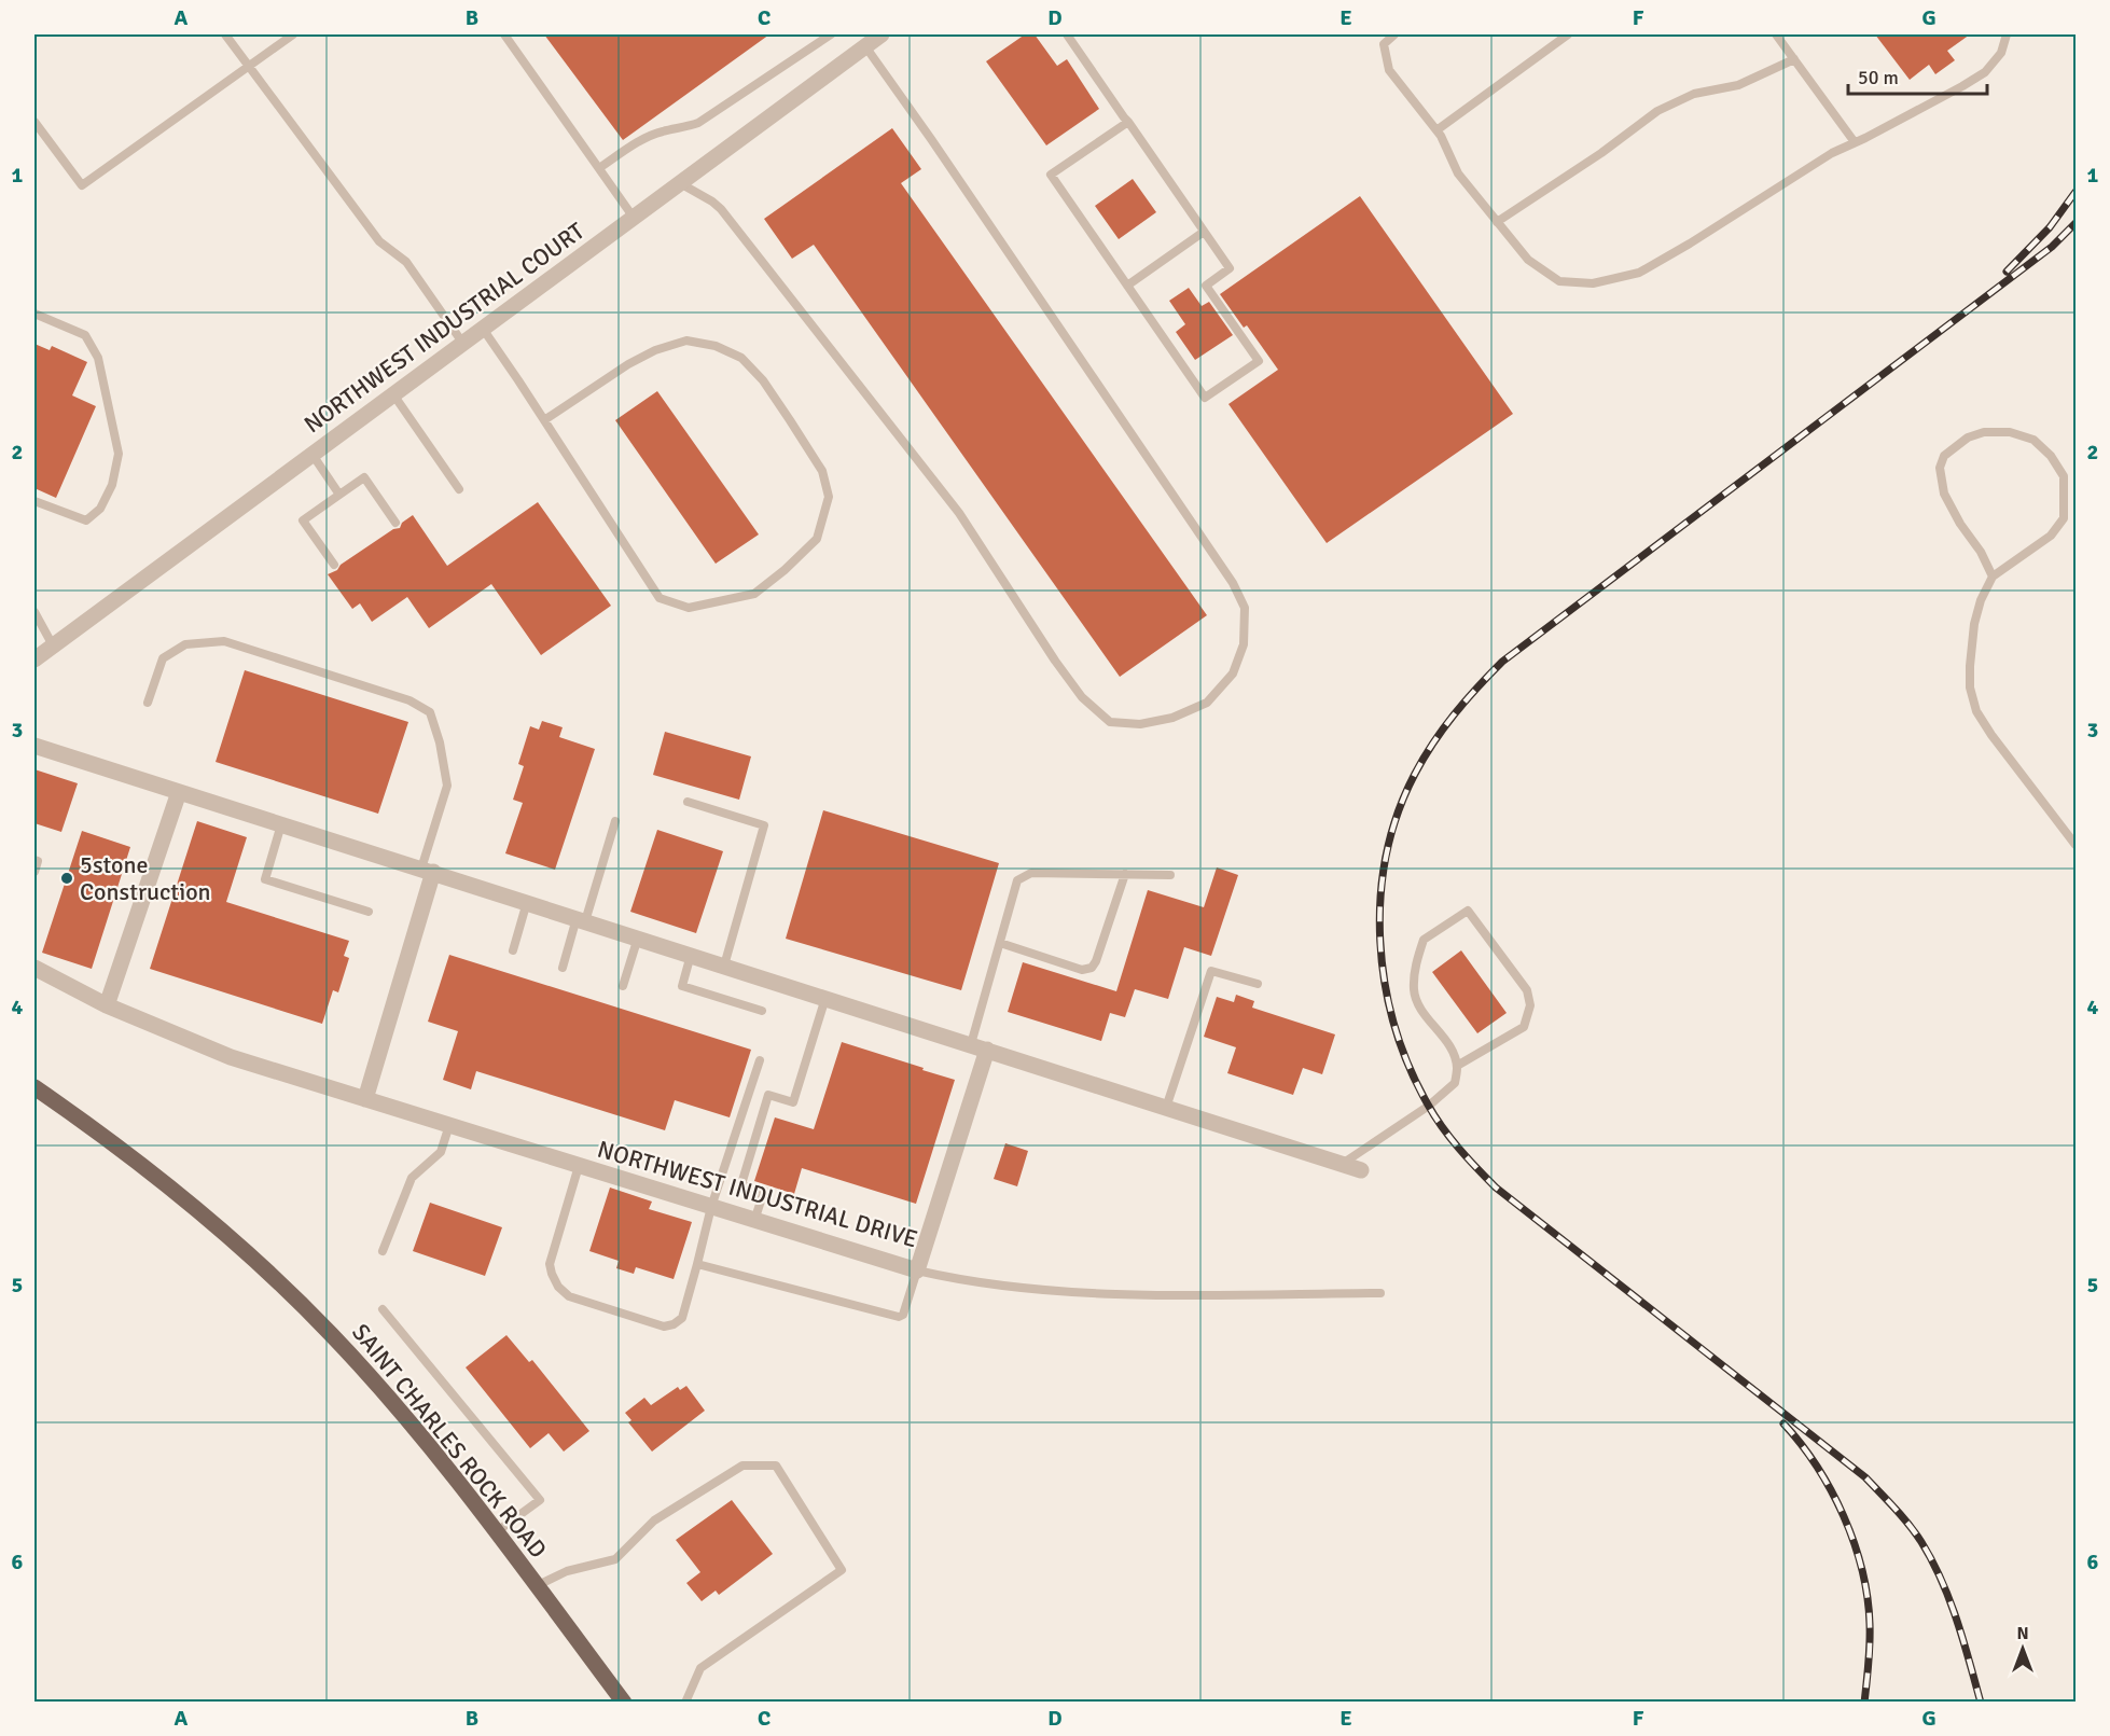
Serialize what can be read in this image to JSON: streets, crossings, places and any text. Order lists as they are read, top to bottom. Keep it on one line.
{"streets":{"main road":["SAINT CHARLES ROCK ROAD"],"street":["NORTHWEST INDUSTRIAL COURT","NORTHWEST INDUSTRIAL DRIVE"]},"places":["5stone Construction"],"scale_bar":"50 m","north":"top","grid":{"columns":["A","B","C","D","E","F","G"],"rows":["1","2","3","4","5","6"]}}
